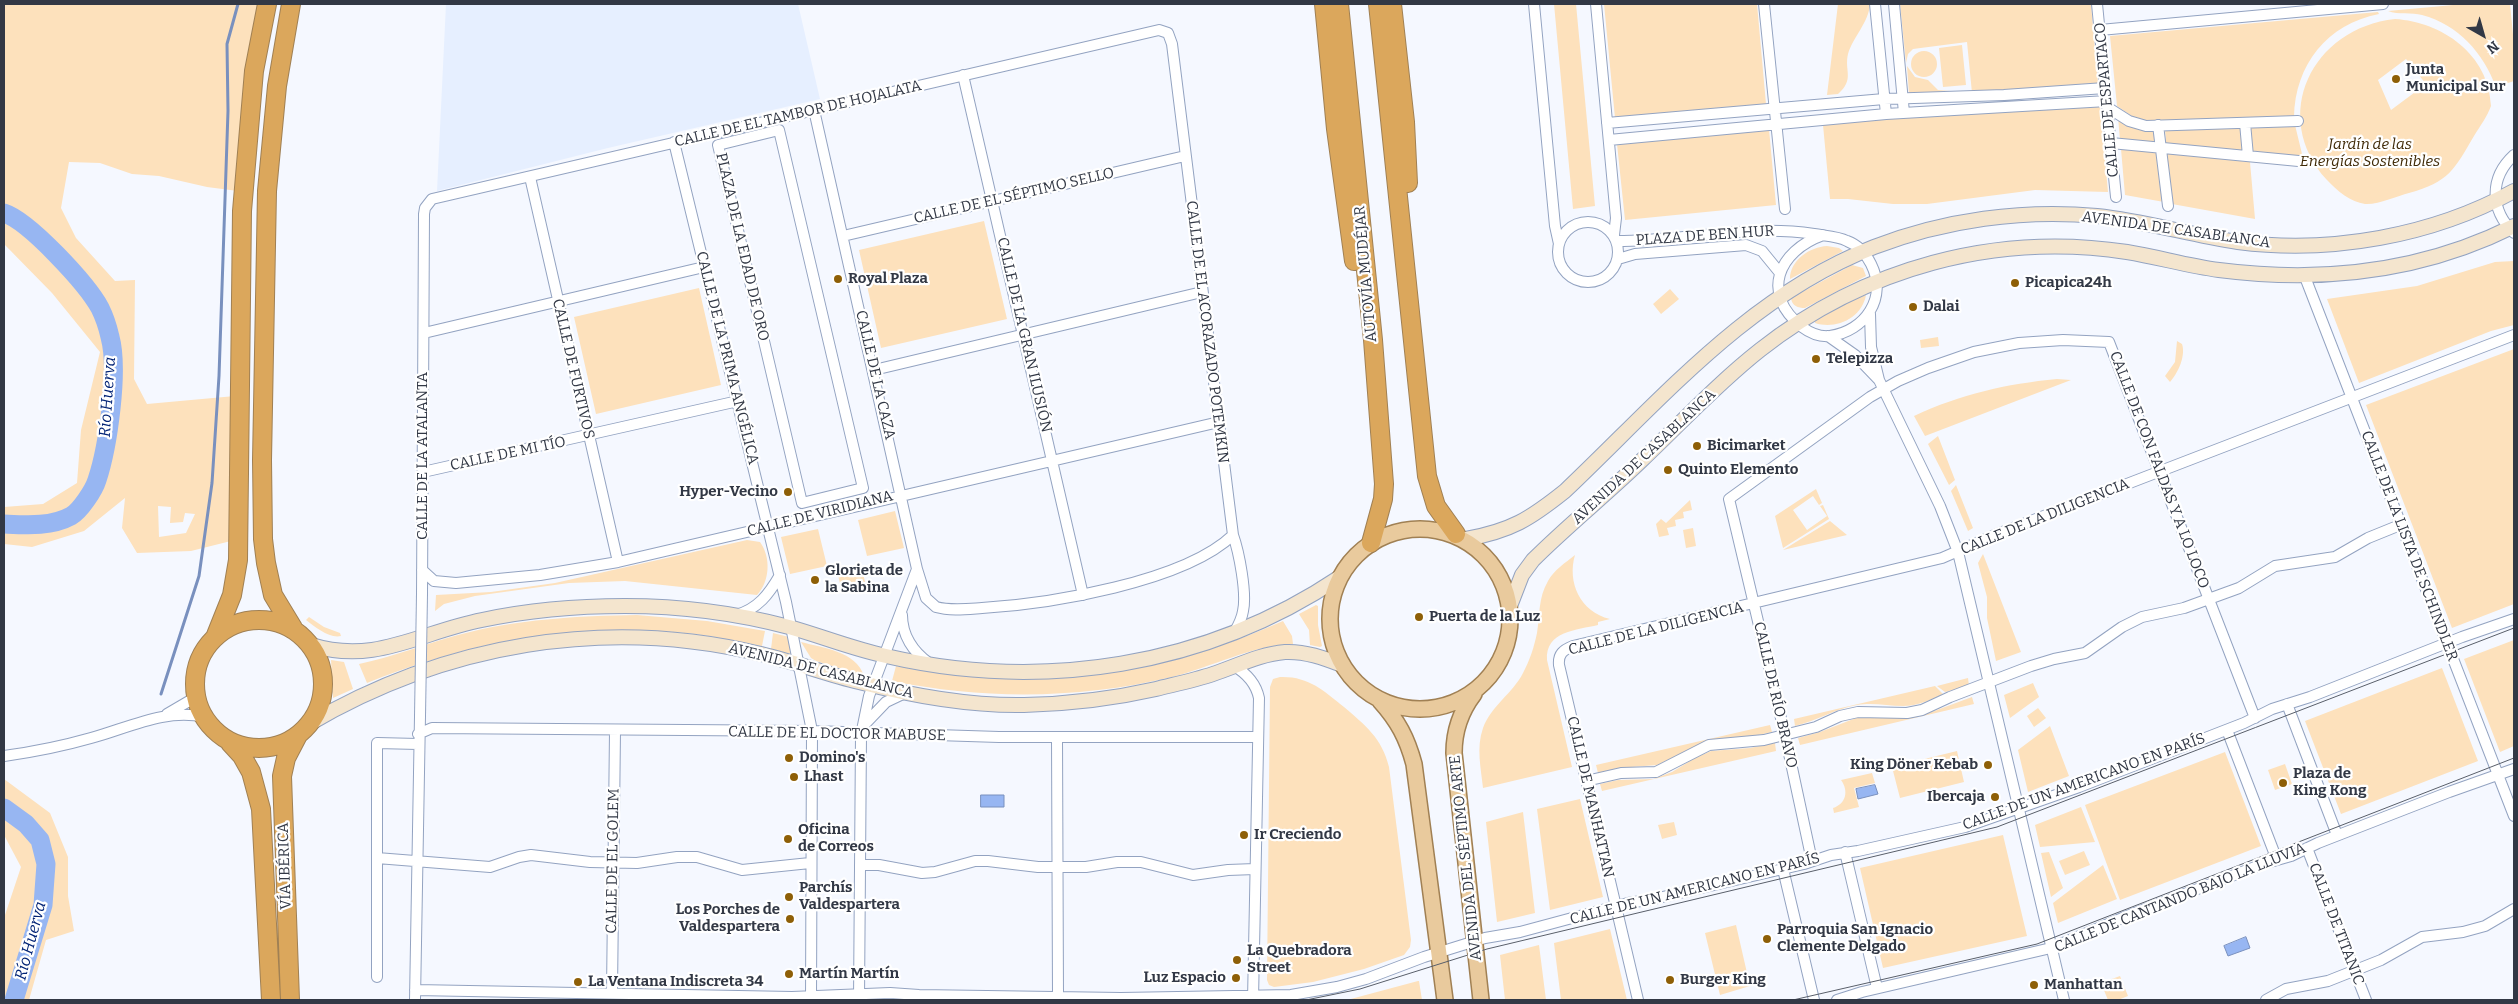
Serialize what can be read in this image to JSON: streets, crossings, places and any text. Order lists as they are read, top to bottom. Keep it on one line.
{"streets":{"highway":["AUTOVÍA MUDÉJAR","VÍA IBÉRICA"],"main road":["AVENIDA DE CASABLANCA","AVENIDA DEL SÉPTIMO ARTE"],"street":["CALLE DE ESPARTACO","CALLE DE EL TAMBOR DE HOJALATA","CALLE DE EL SÉPTIMO SELLO","PLAZA DE BEN HUR","PLAZA DE LA EDAD DE ORO","CALLE DE EL ACORAZADO POTEMKIN","CALLE DE LA GRAN ILUSIÓN","CALLE DE LA PRIMA ANGÉLICA","CALLE DE FURTIVOS","CALLE DE LA CAZA","CALLE DE MI TÍO","CALLE DE LA ATALANTA","CALLE DE CON FALDAS Y A LO LOCO","CALLE DE VIRIDIANA","CALLE DE LA DILIGENCIA","CALLE DE LA LISTA DE SCHINDLER","CALLE DE RÍO BRAVO","CALLE DE EL DOCTOR MABUSE","CALLE DE UN AMERICANO EN PARÍS","CALLE DE MANHATTAN","CALLE DE EL GOLEM","CALLE DE CANTANDO BAJO LA LLUVIA","CALLE DE TITANIC"]},"crossings":[["CALLE DE EL TAMBOR DE HOJALATA","CALLE DE EL ACORAZADO POTEMKIN"],["CALLE DE EL TAMBOR DE HOJALATA","CALLE DE LA GRAN ILUSIÓN"],["CALLE DE EL TAMBOR DE HOJALATA","CALLE DE LA PRIMA ANGÉLICA"],["CALLE DE EL TAMBOR DE HOJALATA","CALLE DE FURTIVOS"],["CALLE DE EL TAMBOR DE HOJALATA","CALLE DE LA CAZA"],["CALLE DE EL TAMBOR DE HOJALATA","CALLE DE LA ATALANTA"],["CALLE DE EL SÉPTIMO SELLO","CALLE DE EL ACORAZADO POTEMKIN"],["CALLE DE EL SÉPTIMO SELLO","CALLE DE LA GRAN ILUSIÓN"],["CALLE DE EL SÉPTIMO SELLO","CALLE DE LA CAZA"],["AVENIDA DE CASABLANCA","CALLE DE EL ACORAZADO POTEMKIN"],["AVENIDA DE CASABLANCA","CALLE DE LA PRIMA ANGÉLICA"],["AVENIDA DE CASABLANCA","CALLE DE LA LISTA DE SCHINDLER"],["AVENIDA DE CASABLANCA","VÍA IBÉRICA"],["CALLE DE EL ACORAZADO POTEMKIN","CALLE DE VIRIDIANA"],["CALLE DE LA GRAN ILUSIÓN","CALLE DE VIRIDIANA"],["CALLE DE LA PRIMA ANGÉLICA","CALLE DE MI TÍO"],["CALLE DE LA PRIMA ANGÉLICA","CALLE DE VIRIDIANA"],["CALLE DE LA PRIMA ANGÉLICA","CALLE DE EL DOCTOR MABUSE"],["CALLE DE LA PRIMA ANGÉLICA","CALLE DE UN AMERICANO EN PARÍS"],["CALLE DE FURTIVOS","CALLE DE MI TÍO"],["CALLE DE FURTIVOS","CALLE DE VIRIDIANA"],["CALLE DE LA CAZA","CALLE DE VIRIDIANA"],["CALLE DE MI TÍO","CALLE DE LA ATALANTA"],["CALLE DE LA ATALANTA","CALLE DE VIRIDIANA"],["CALLE DE LA ATALANTA","CALLE DE EL DOCTOR MABUSE"],["CALLE DE LA ATALANTA","CALLE DE UN AMERICANO EN PARÍS"],["CALLE DE CON FALDAS Y A LO LOCO","CALLE DE LA DILIGENCIA"],["CALLE DE CON FALDAS Y A LO LOCO","CALLE DE RÍO BRAVO"],["CALLE DE CON FALDAS Y A LO LOCO","CALLE DE UN AMERICANO EN PARÍS"],["CALLE DE LA DILIGENCIA","CALLE DE LA LISTA DE SCHINDLER"],["CALLE DE LA DILIGENCIA","CALLE DE RÍO BRAVO"],["CALLE DE LA DILIGENCIA","CALLE DE MANHATTAN"],["CALLE DE LA LISTA DE SCHINDLER","CALLE DE UN AMERICANO EN PARÍS"],["CALLE DE LA LISTA DE SCHINDLER","CALLE DE CANTANDO BAJO LA LLUVIA"],["CALLE DE RÍO BRAVO","CALLE DE UN AMERICANO EN PARÍS"],["CALLE DE EL DOCTOR MABUSE","CALLE DE EL GOLEM"],["CALLE DE UN AMERICANO EN PARÍS","CALLE DE MANHATTAN"],["CALLE DE UN AMERICANO EN PARÍS","AVENIDA DEL SÉPTIMO ARTE"],["CALLE DE UN AMERICANO EN PARÍS","CALLE DE EL GOLEM"],["CALLE DE CANTANDO BAJO LA LLUVIA","CALLE DE TITANIC"]],"water":["Río Huerva"],"parks":["Jardín de las Energías Sostenibles"],"places":["Junta Municipal Sur","Royal Plaza","Picapica24h","Dalai","Telepizza","Bicimarket","Quinto Elemento","Hyper-Vecino","Glorieta de la Sabina","Puerta de la Luz","Domino's","King Döner Kebab","Lhast","Plaza de King Kong","Ibercaja","Ir Creciendo","Oficina de Correos","Parchís Valdespartera","Los Porches de Valdespartera","Parroquia San Ignacio Clemente Delgado","La Quebradora Street","Martín Martín","Luz Espacio","Burger King","La Ventana Indiscreta 34","Manhattan"],"north":"bottom right"}
